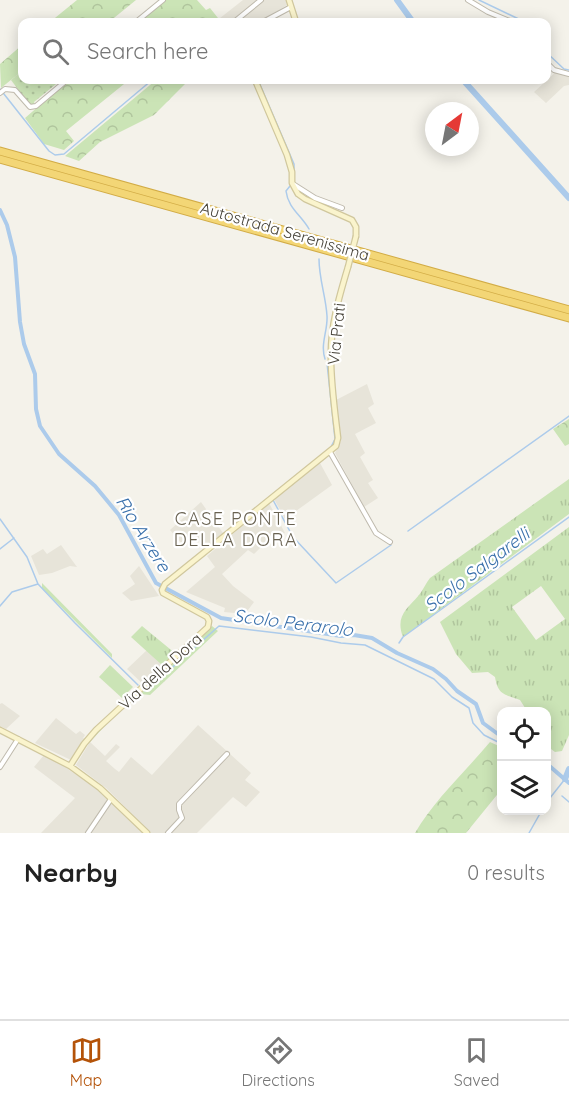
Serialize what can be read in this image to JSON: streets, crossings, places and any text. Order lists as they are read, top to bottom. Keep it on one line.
{"streets":{"highway":["Autostrada Serenissima"],"street":["Via Prati","Via della Dora"]},"crossings":[["Via Prati","Via della Dora"]],"districts":["CASE PONTE DELLA DORA"],"water":["Rio Arzere","Scolo Salgarelli","Scolo Perarolo"],"north":"top right","page":{"search":"Search here","heading":["Nearby","0 results"],"nav":["Map","Directions","Saved"]}}
